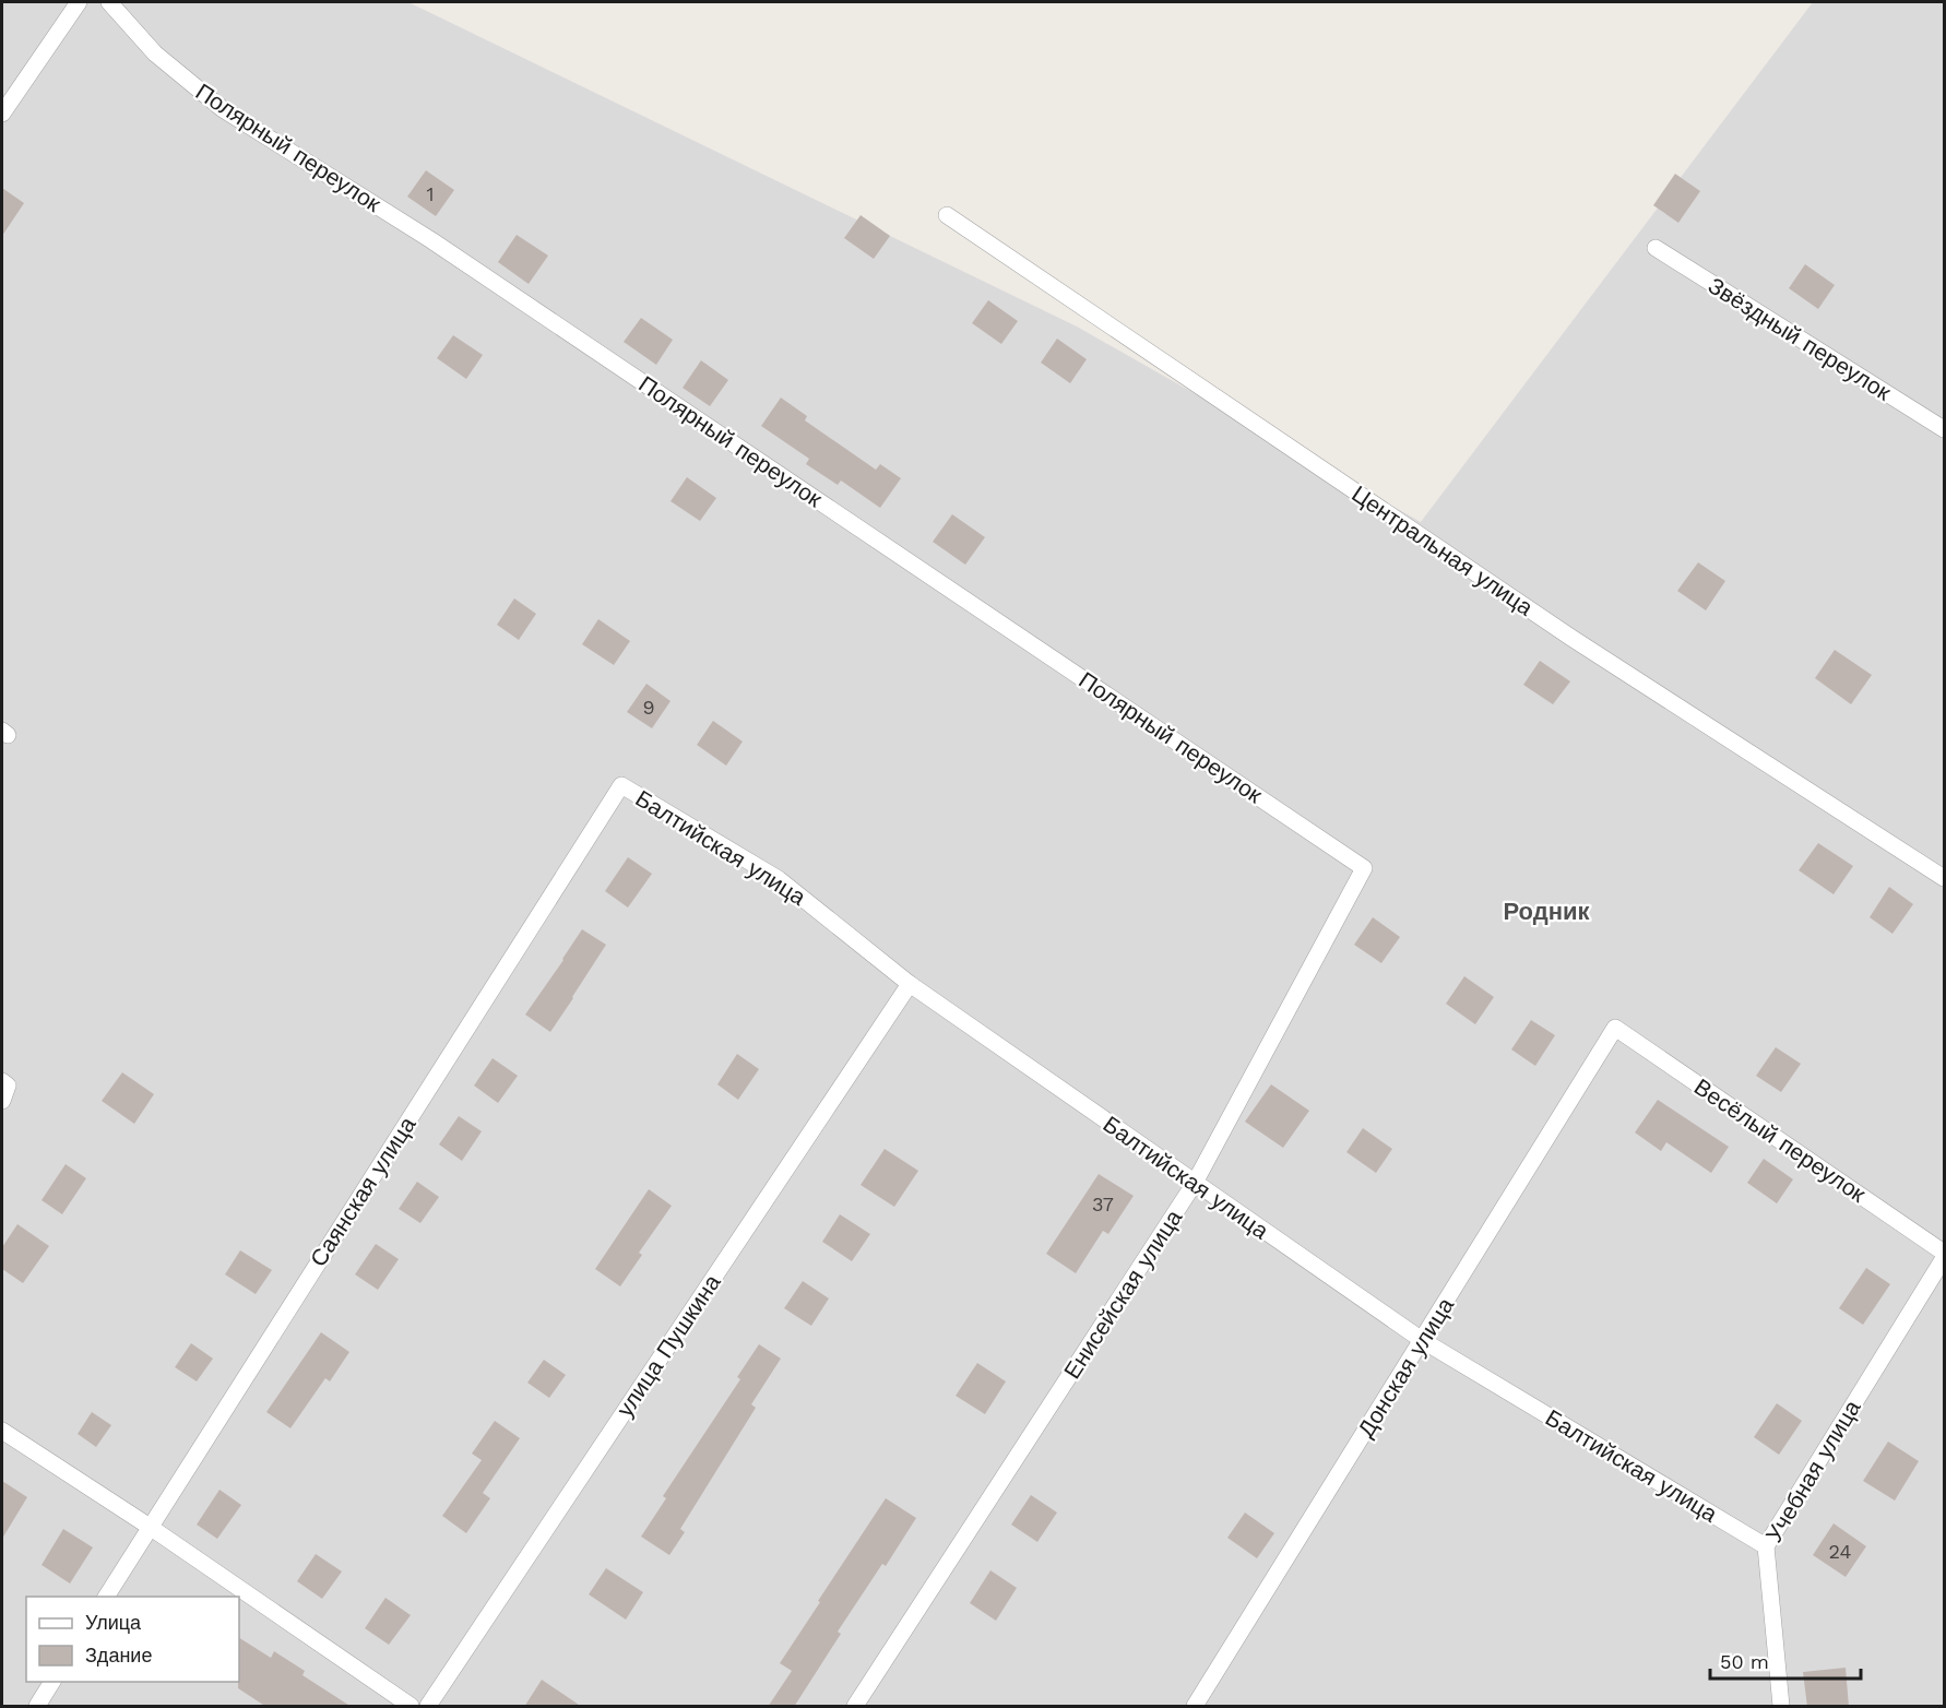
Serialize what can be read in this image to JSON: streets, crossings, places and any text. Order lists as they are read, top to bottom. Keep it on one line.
{"streets":{"street":["Полярный переулок","Звёздный переулок","Центральная улица","Балтийская улица","Весёлый переулок","Саянская улица","Енисейская улица","улица Пушкина","Донская улица","Учебная улица"]},"crossings":[["Полярный переулок","Енисейская улица"],["Балтийская улица","Саянская улица"],["Балтийская улица","Енисейская улица"],["Балтийская улица","улица Пушкина"],["Балтийская улица","Донская улица"],["Балтийская улица","Учебная улица"],["Весёлый переулок","Донская улица"]],"districts":["Родник"],"house_numbers":["1","9","37","24"],"legend":["Улица","Здание"],"scale_bar":"50 m"}
